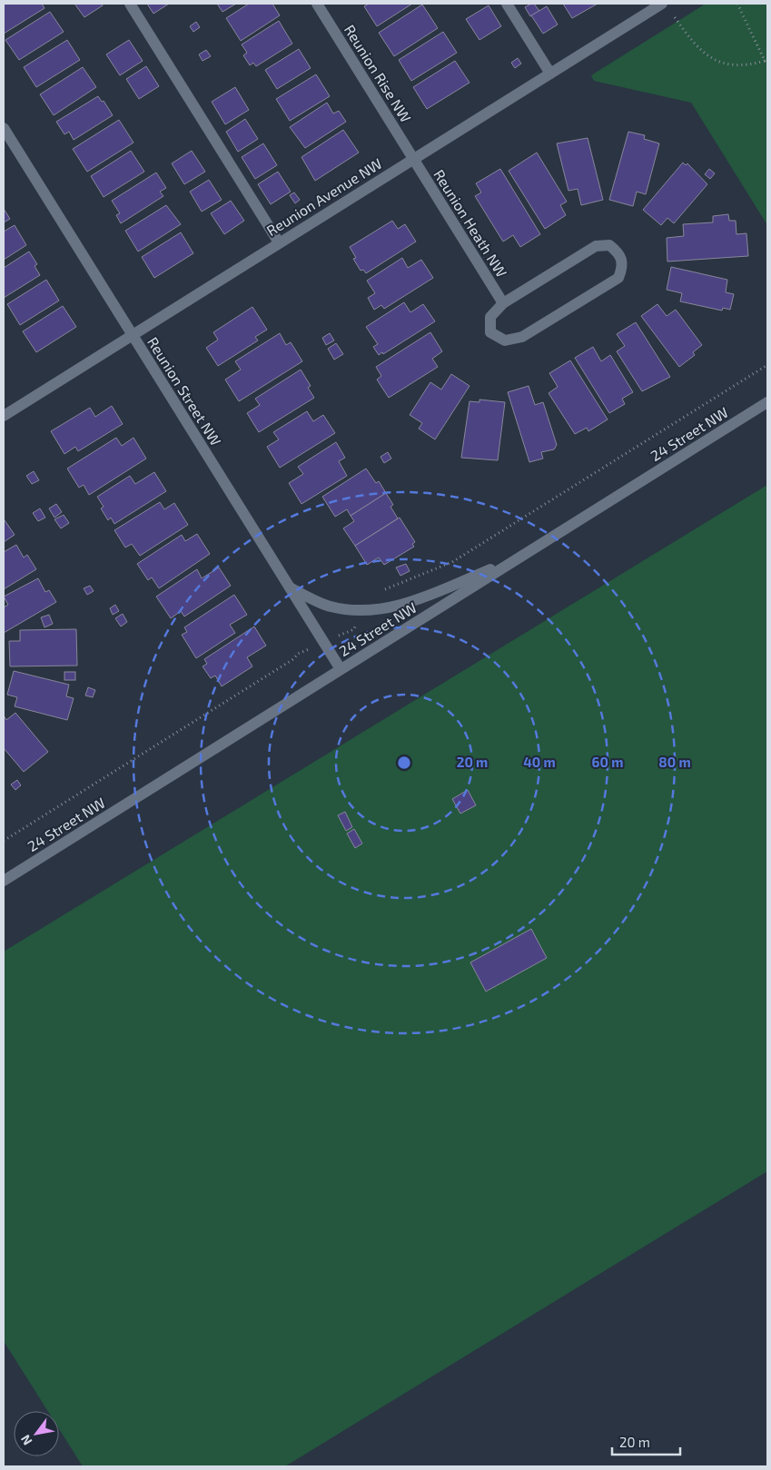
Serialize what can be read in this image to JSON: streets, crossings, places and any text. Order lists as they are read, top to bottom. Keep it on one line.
{"streets":{"street":["Reunion Rise NW","Reunion Avenue NW","Reunion Heath NW","Reunion Street NW","24 Street NW"]},"crossings":[["Reunion Rise NW","Reunion Avenue NW"],["Reunion Rise NW","Reunion Heath NW"],["Reunion Avenue NW","Reunion Heath NW"],["Reunion Avenue NW","Reunion Street NW"],["Reunion Street NW","24 Street NW"]],"scale_bar":"20 m","north":"bottom left","rings":["20 m","40 m","60 m","80 m"]}
